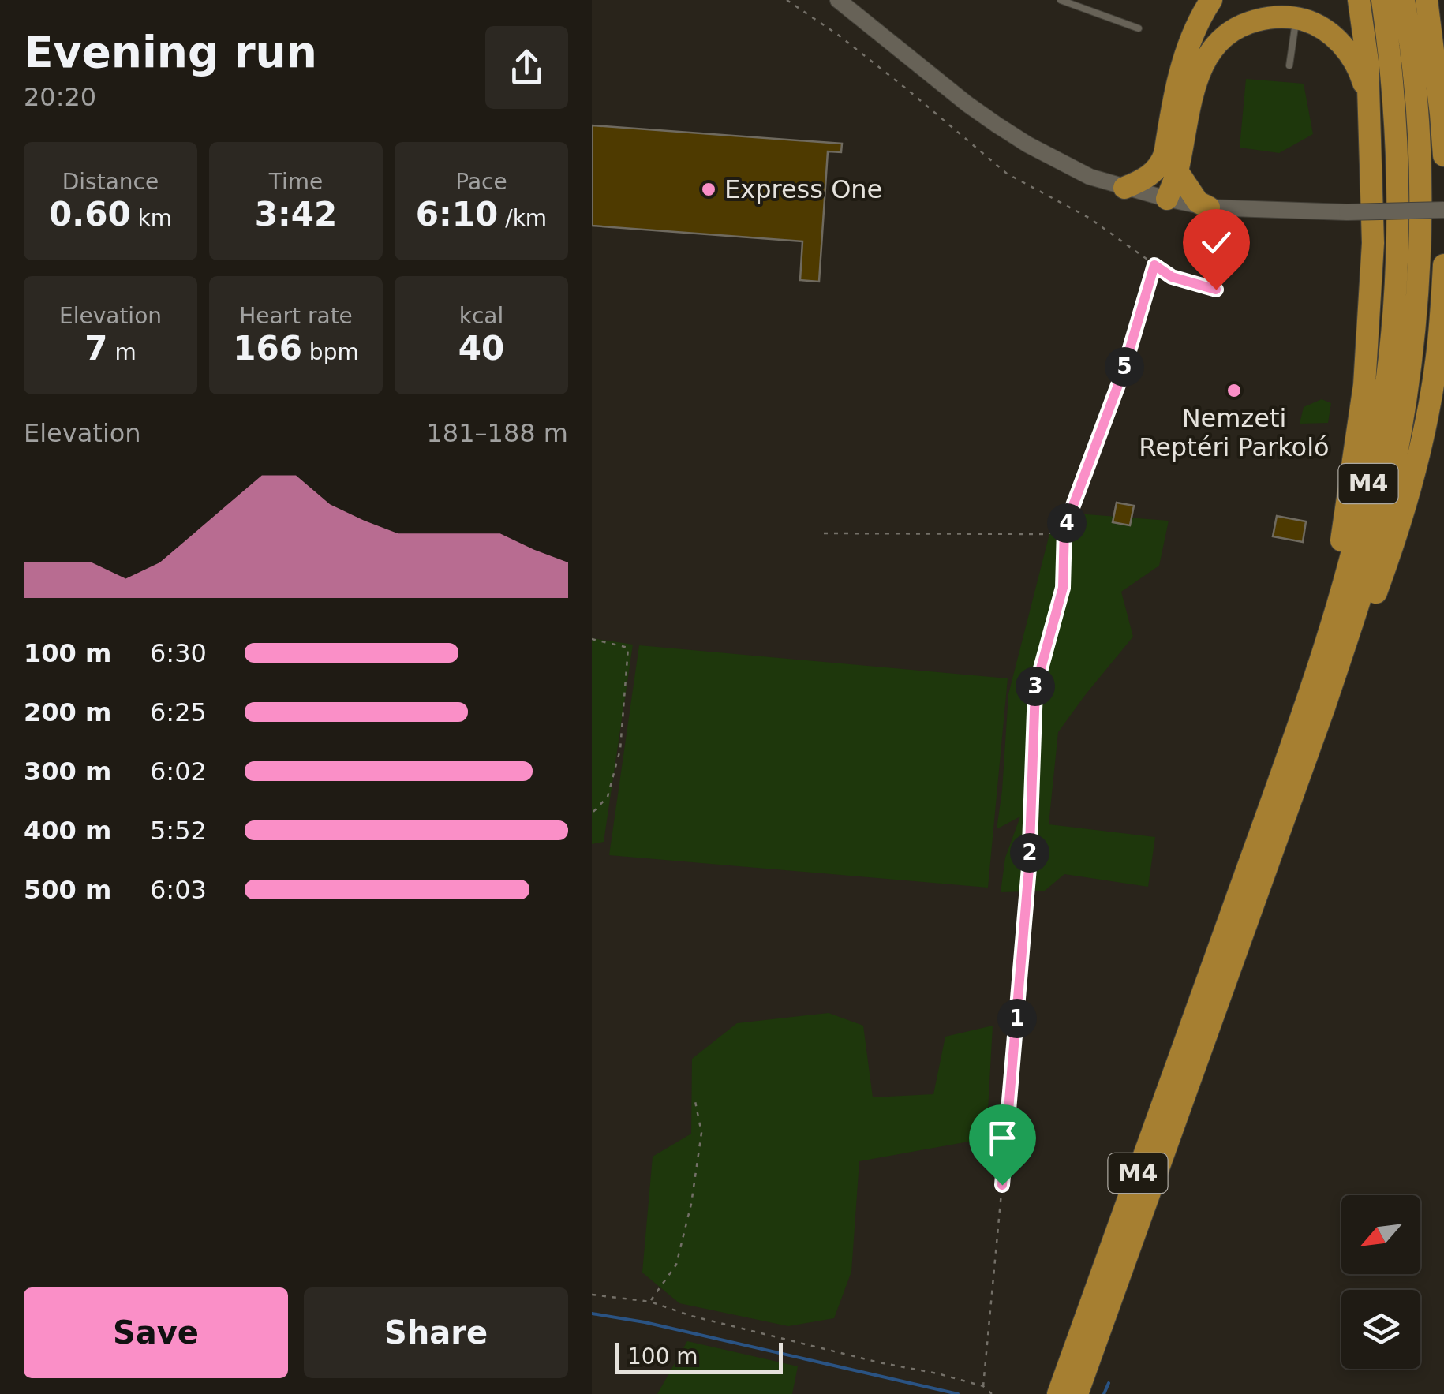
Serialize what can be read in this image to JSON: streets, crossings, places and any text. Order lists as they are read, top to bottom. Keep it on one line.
{"streets":{"highway":["M4"]},"places":["Express One","Nemzeti Reptéri Parkoló"],"scale_bar":"100 m","north":"bottom left","page":{"heading":["Evening run","20:20"],"stats":[["Distance","0.60 km"],["Time","3:42"],["Pace","6:10 /km"],["Elevation","7 m"],["Heart rate","166 bpm"],["kcal","40"]],"pins":["5","4","3","2","1"],"chart":["Elevation","181–188 m"],"list":[{"name":"100 m","note":"6:30"},{"name":"200 m","note":"6:25"},{"name":"300 m","note":"6:02"},{"name":"400 m","note":"5:52"},{"name":"500 m","note":"6:03"}],"buttons":["Save","Share"],"scale":"100 m"}}
